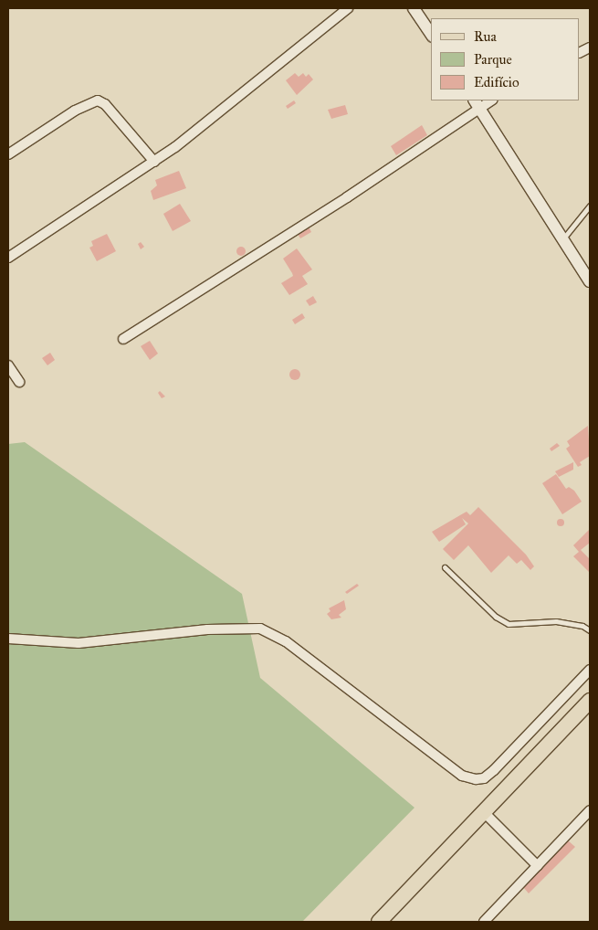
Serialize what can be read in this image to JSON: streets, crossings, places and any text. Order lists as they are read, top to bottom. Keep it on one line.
{"legend":["Rua","Parque","Edifício"]}
